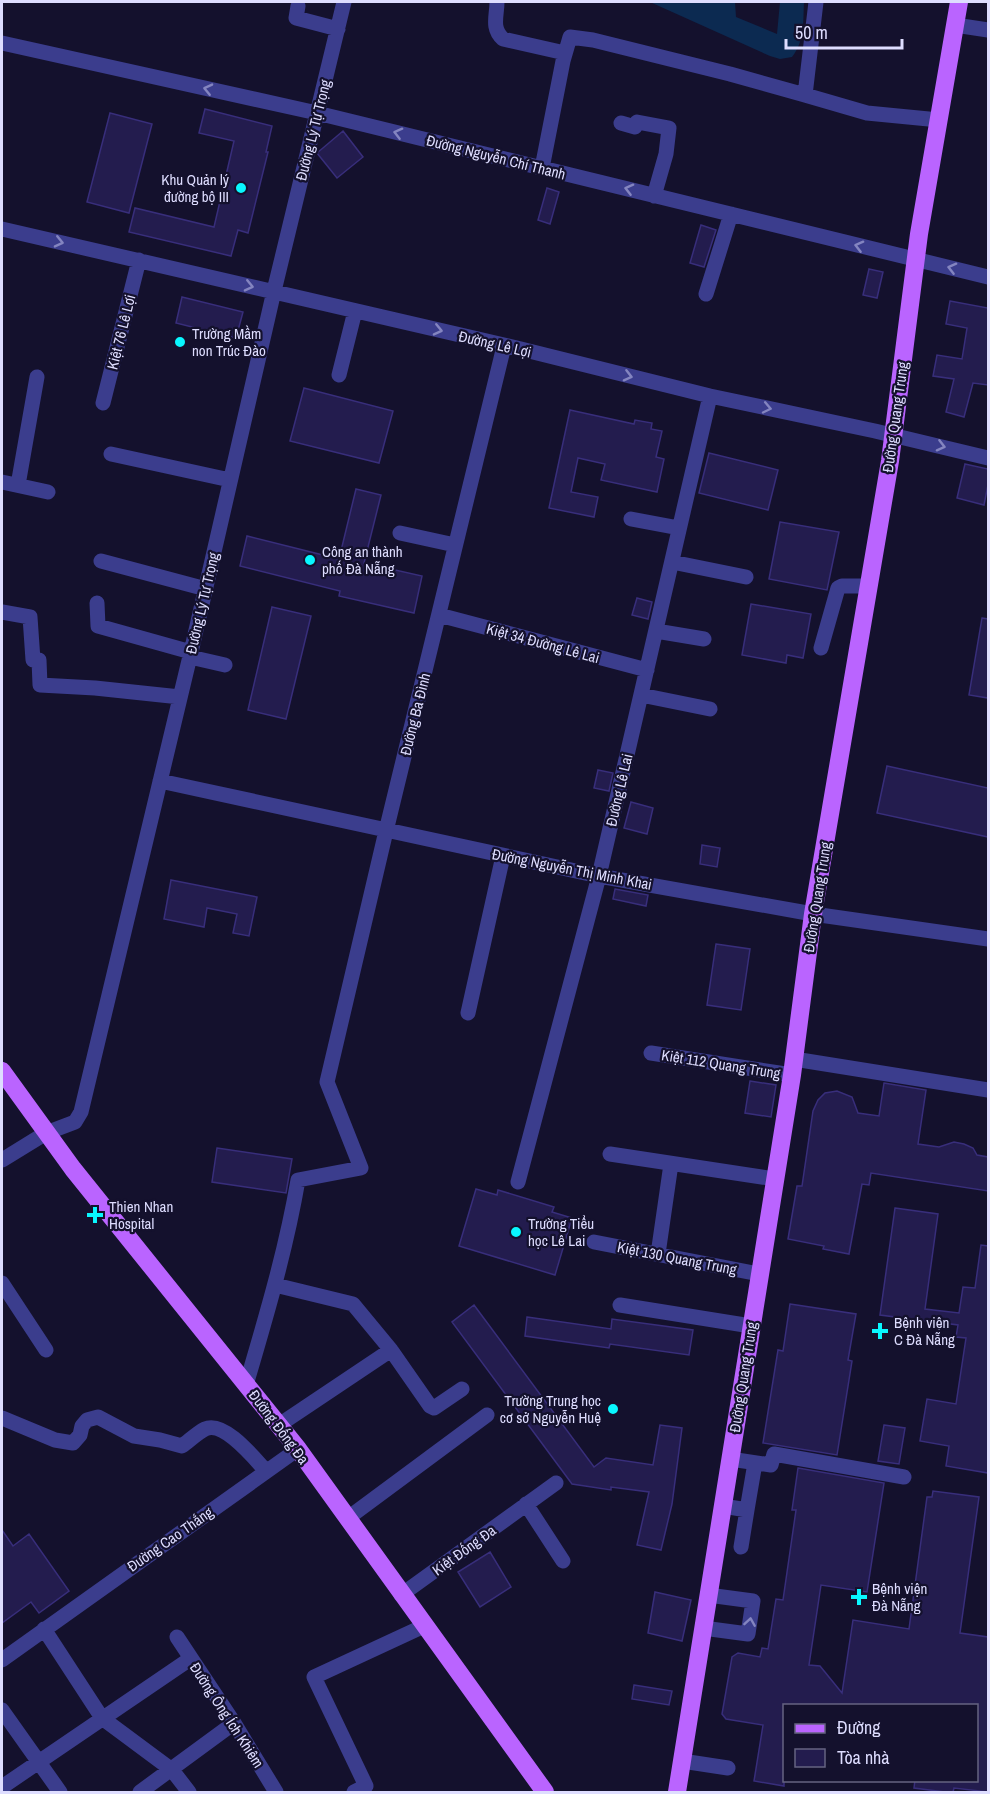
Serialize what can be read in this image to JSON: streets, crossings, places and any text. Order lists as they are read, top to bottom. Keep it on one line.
{"streets":{"main road":["Đường Quang Trung","Đường Đống Đa"],"street":["Đường Lý Tự Trọng","Đường Nguyễn Chí Thanh","Kiệt 76 Lê Lợi","Đường Lê Lợi","Kiệt 34 Đường Lê Lai","Đường Ba Đình","Đường Lê Lai","Đường Nguyễn Thị Minh Khai","Kiệt 112 Quang Trung","Kiệt 130 Quang Trung","Đường Cao Thắng","Kiệt Đống Đa","Đường Ông Ích Khiêm"]},"crossings":[["Đường Lý Tự Trọng","Đường Nguyễn Chí Thanh"],["Đường Lý Tự Trọng","Đường Lê Lợi"],["Đường Lý Tự Trọng","Đường Nguyễn Thị Minh Khai"],["Đường Lý Tự Trọng","Đường Đống Đa"],["Đường Nguyễn Chí Thanh","Đường Quang Trung"],["Kiệt 76 Lê Lợi","Đường Lê Lợi"],["Đường Lê Lợi","Đường Quang Trung"],["Đường Lê Lợi","Đường Ba Đình"],["Đường Lê Lợi","Đường Lê Lai"],["Đường Quang Trung","Đường Nguyễn Thị Minh Khai"],["Đường Quang Trung","Kiệt 112 Quang Trung"],["Đường Quang Trung","Kiệt 130 Quang Trung"],["Kiệt 34 Đường Lê Lai","Đường Ba Đình"],["Kiệt 34 Đường Lê Lai","Đường Lê Lai"],["Đường Ba Đình","Đường Nguyễn Thị Minh Khai"],["Đường Lê Lai","Đường Nguyễn Thị Minh Khai"],["Đường Đống Đa","Đường Cao Thắng"],["Đường Đống Đa","Kiệt Đống Đa"]],"one_way":["Đường Nguyễn Chí Thanh","Đường Lê Lợi"],"places":{"other":["Khu Quản lý đường bộ III","Trường Mầm non Trúc Đào","Công an thành phố Đà Nẵng","Trường Tiểu học Lê Lai","Trường Trung học cơ sở Nguyễn Huệ"],"health":["Thien Nhan Hospital","Bệnh viện C Đà Nẵng","Bệnh viện Đà Nẵng"]},"legend":["Đường","Tòa nhà"],"scale_bar":"50 m"}
